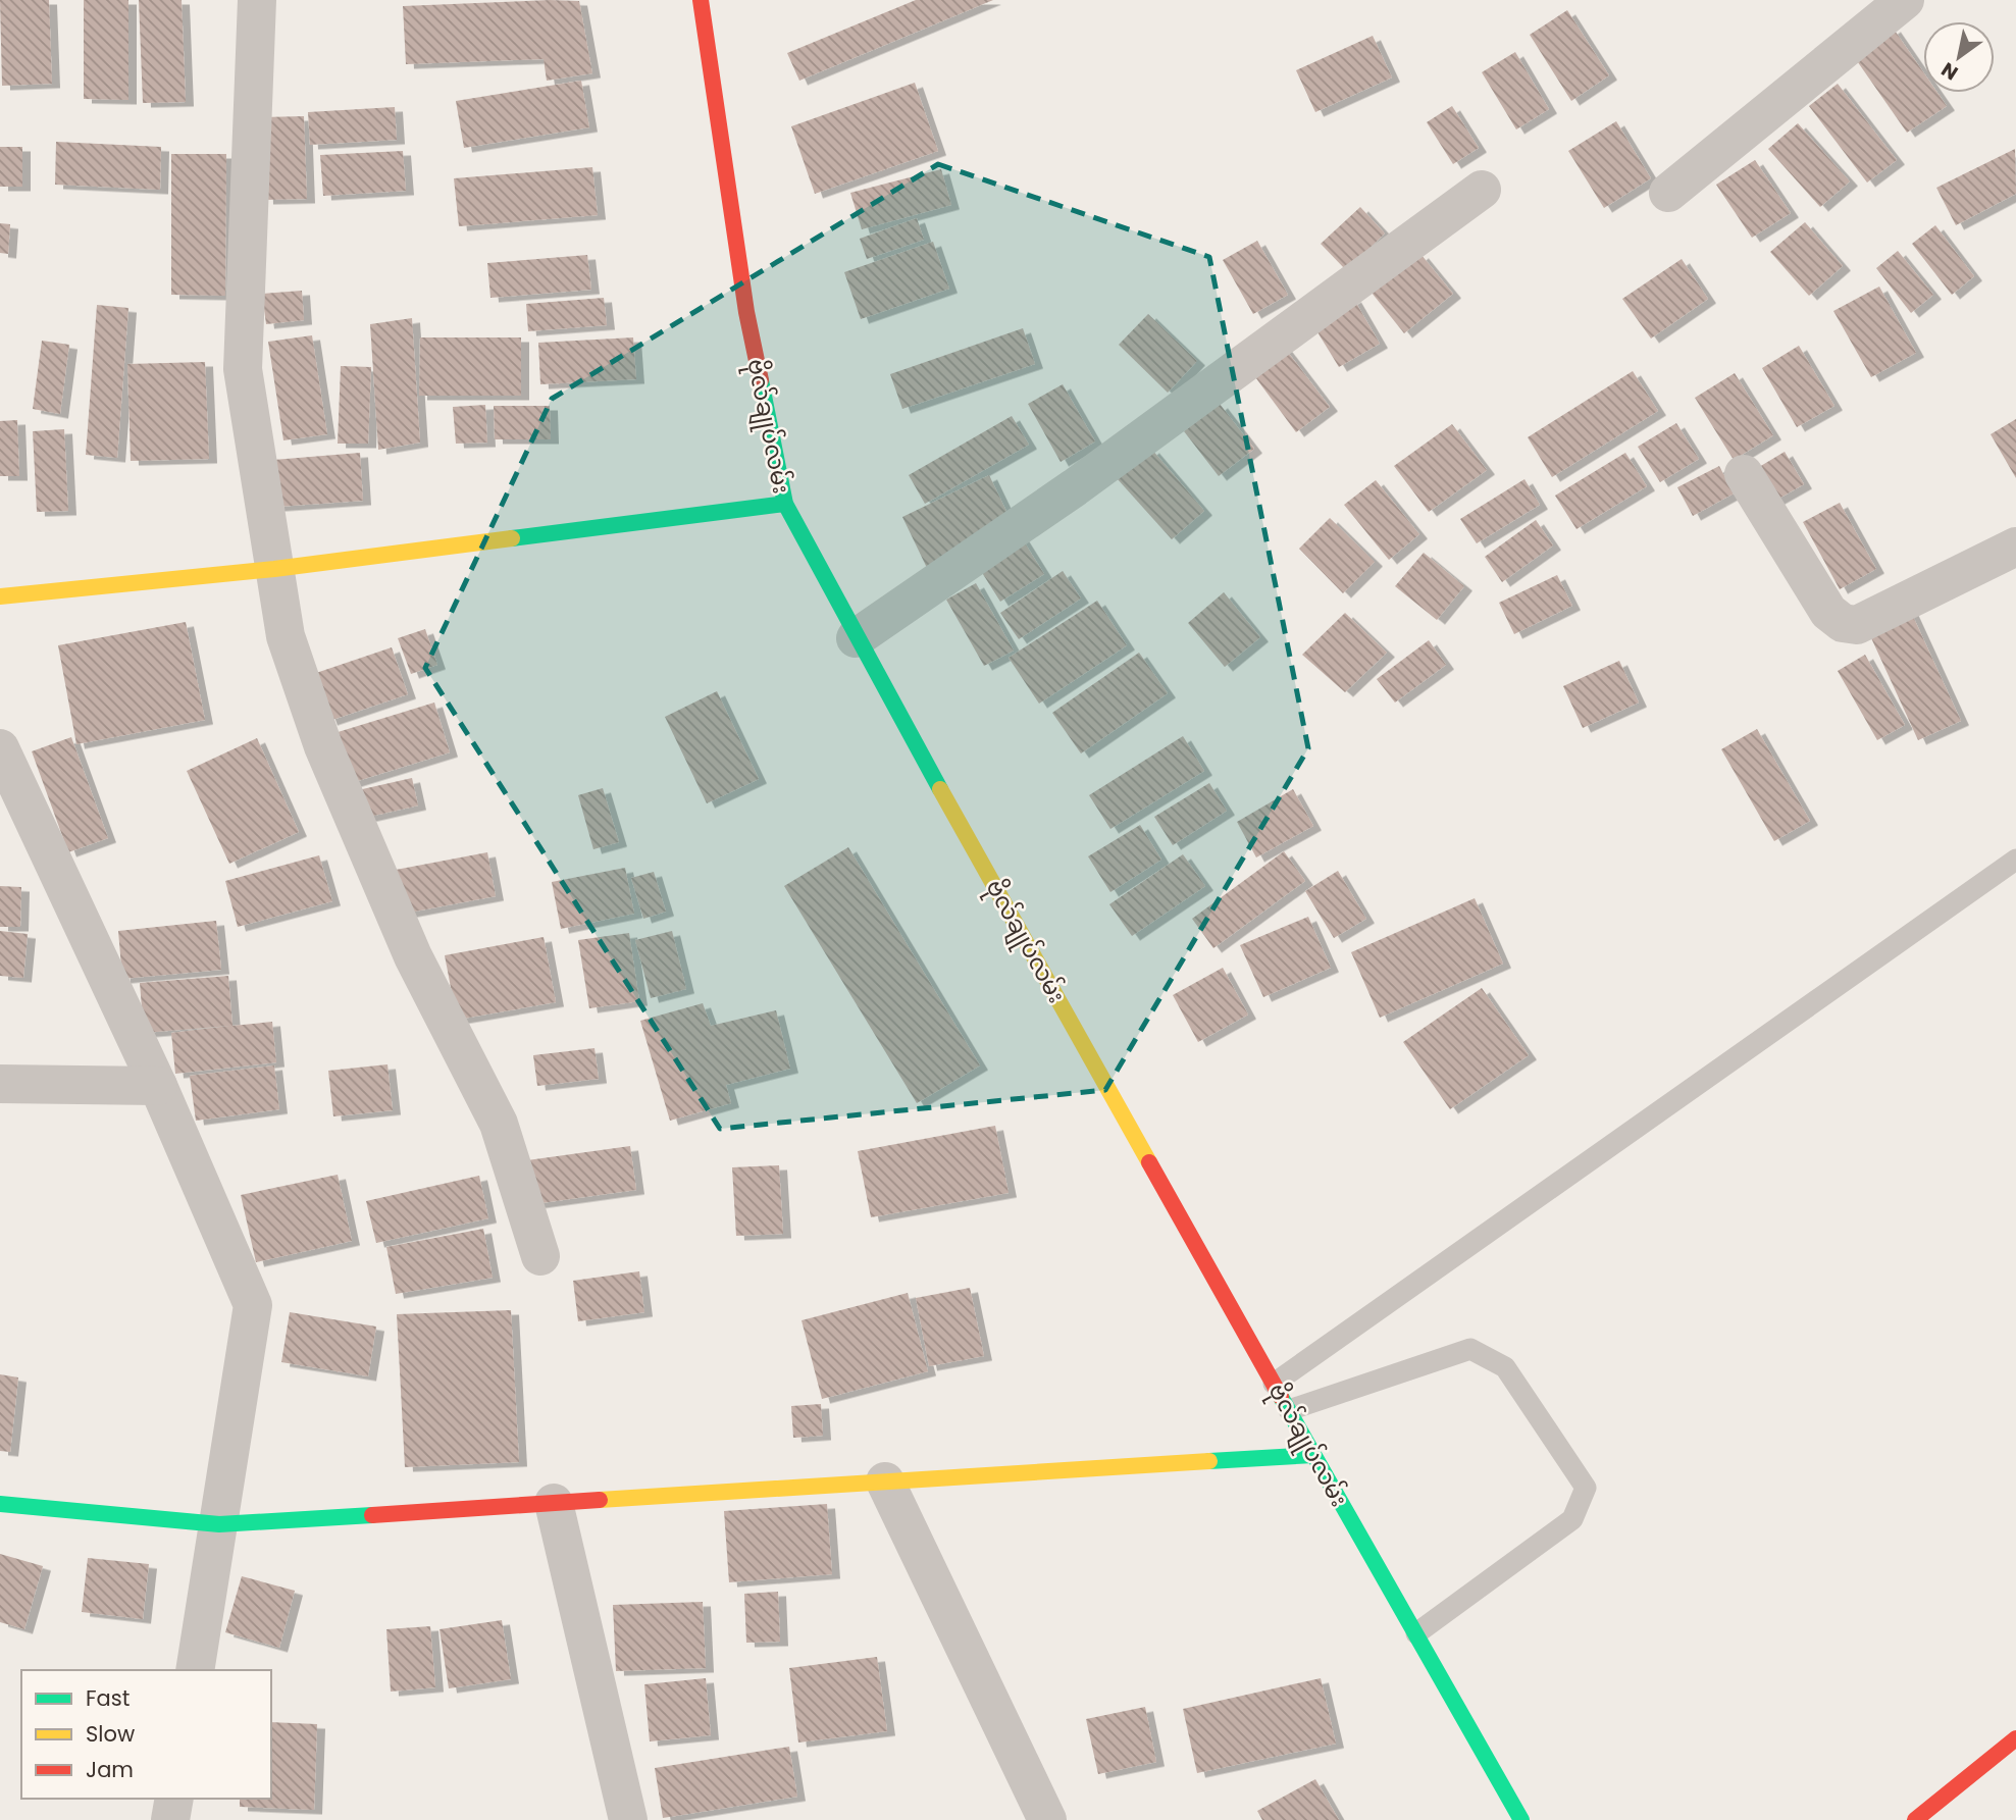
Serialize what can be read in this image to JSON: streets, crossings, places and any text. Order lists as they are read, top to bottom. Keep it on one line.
{"streets":{"street":["ဗိုလ်ချုပ်လမ်း"]},"legend":["Fast","Slow","Jam"],"north":"bottom left"}
